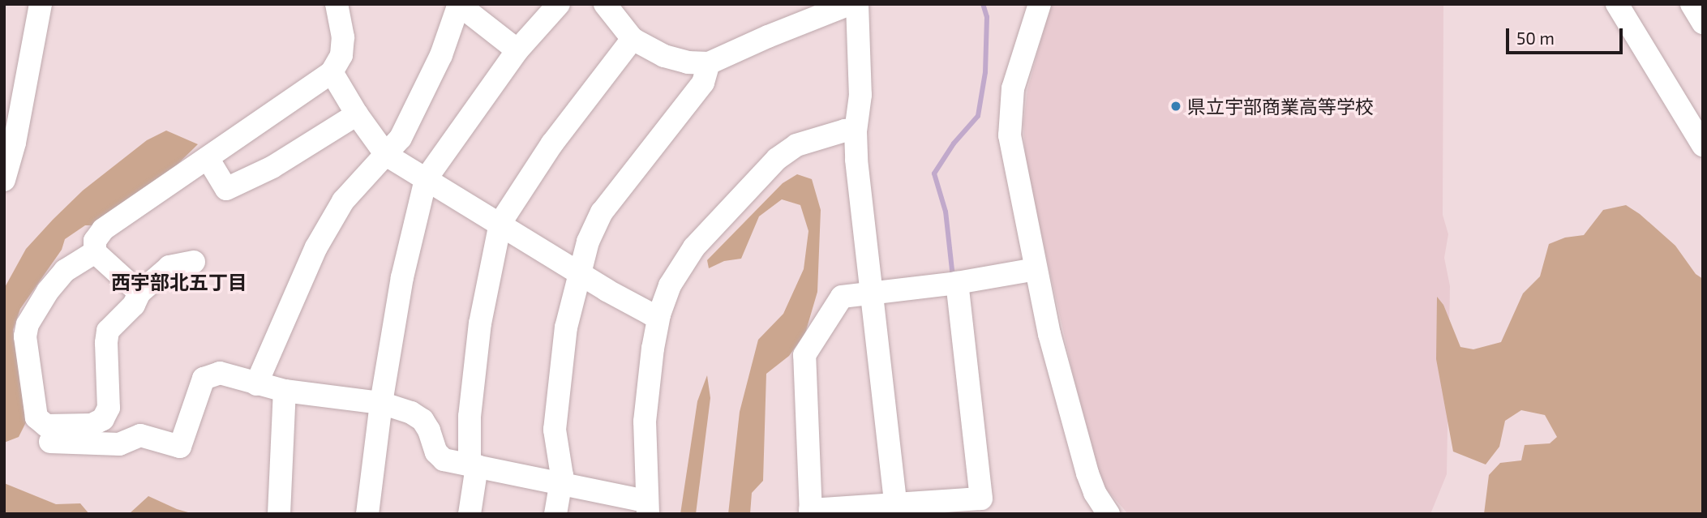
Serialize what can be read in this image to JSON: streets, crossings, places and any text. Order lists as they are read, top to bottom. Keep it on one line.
{"districts":["西宇部北五丁目"],"places":["県立宇部商業高等学校"],"scale_bar":"50 m"}
